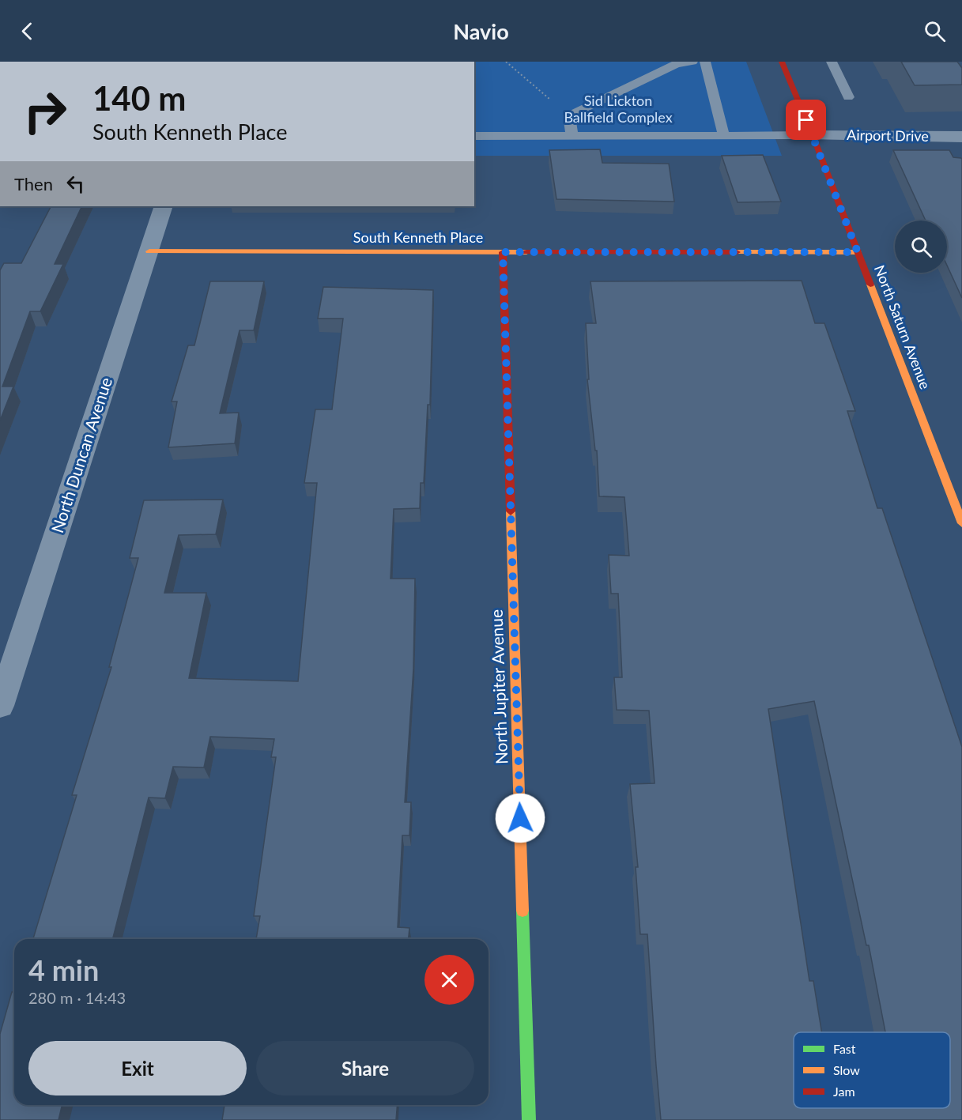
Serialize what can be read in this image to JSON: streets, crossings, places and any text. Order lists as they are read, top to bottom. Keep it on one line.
{"streets":{"street":["Airport Drive","South Kenneth Place","North Saturn Avenue","North Duncan Avenue","North Jupiter Avenue"]},"crossings":[["Airport Drive","North Saturn Avenue"],["South Kenneth Place","North Saturn Avenue"],["South Kenneth Place","North Duncan Avenue"],["South Kenneth Place","North Jupiter Avenue"]],"parks":["Sid Lickton Ballfield Complex"],"legend":["Fast","Slow","Jam"],"page":{"header":"Navio","turn":["140 m","South Kenneth Place"],"then":"Then","heading":["4 min","280 m · 14:43"],"buttons":["Exit","Share"]}}
